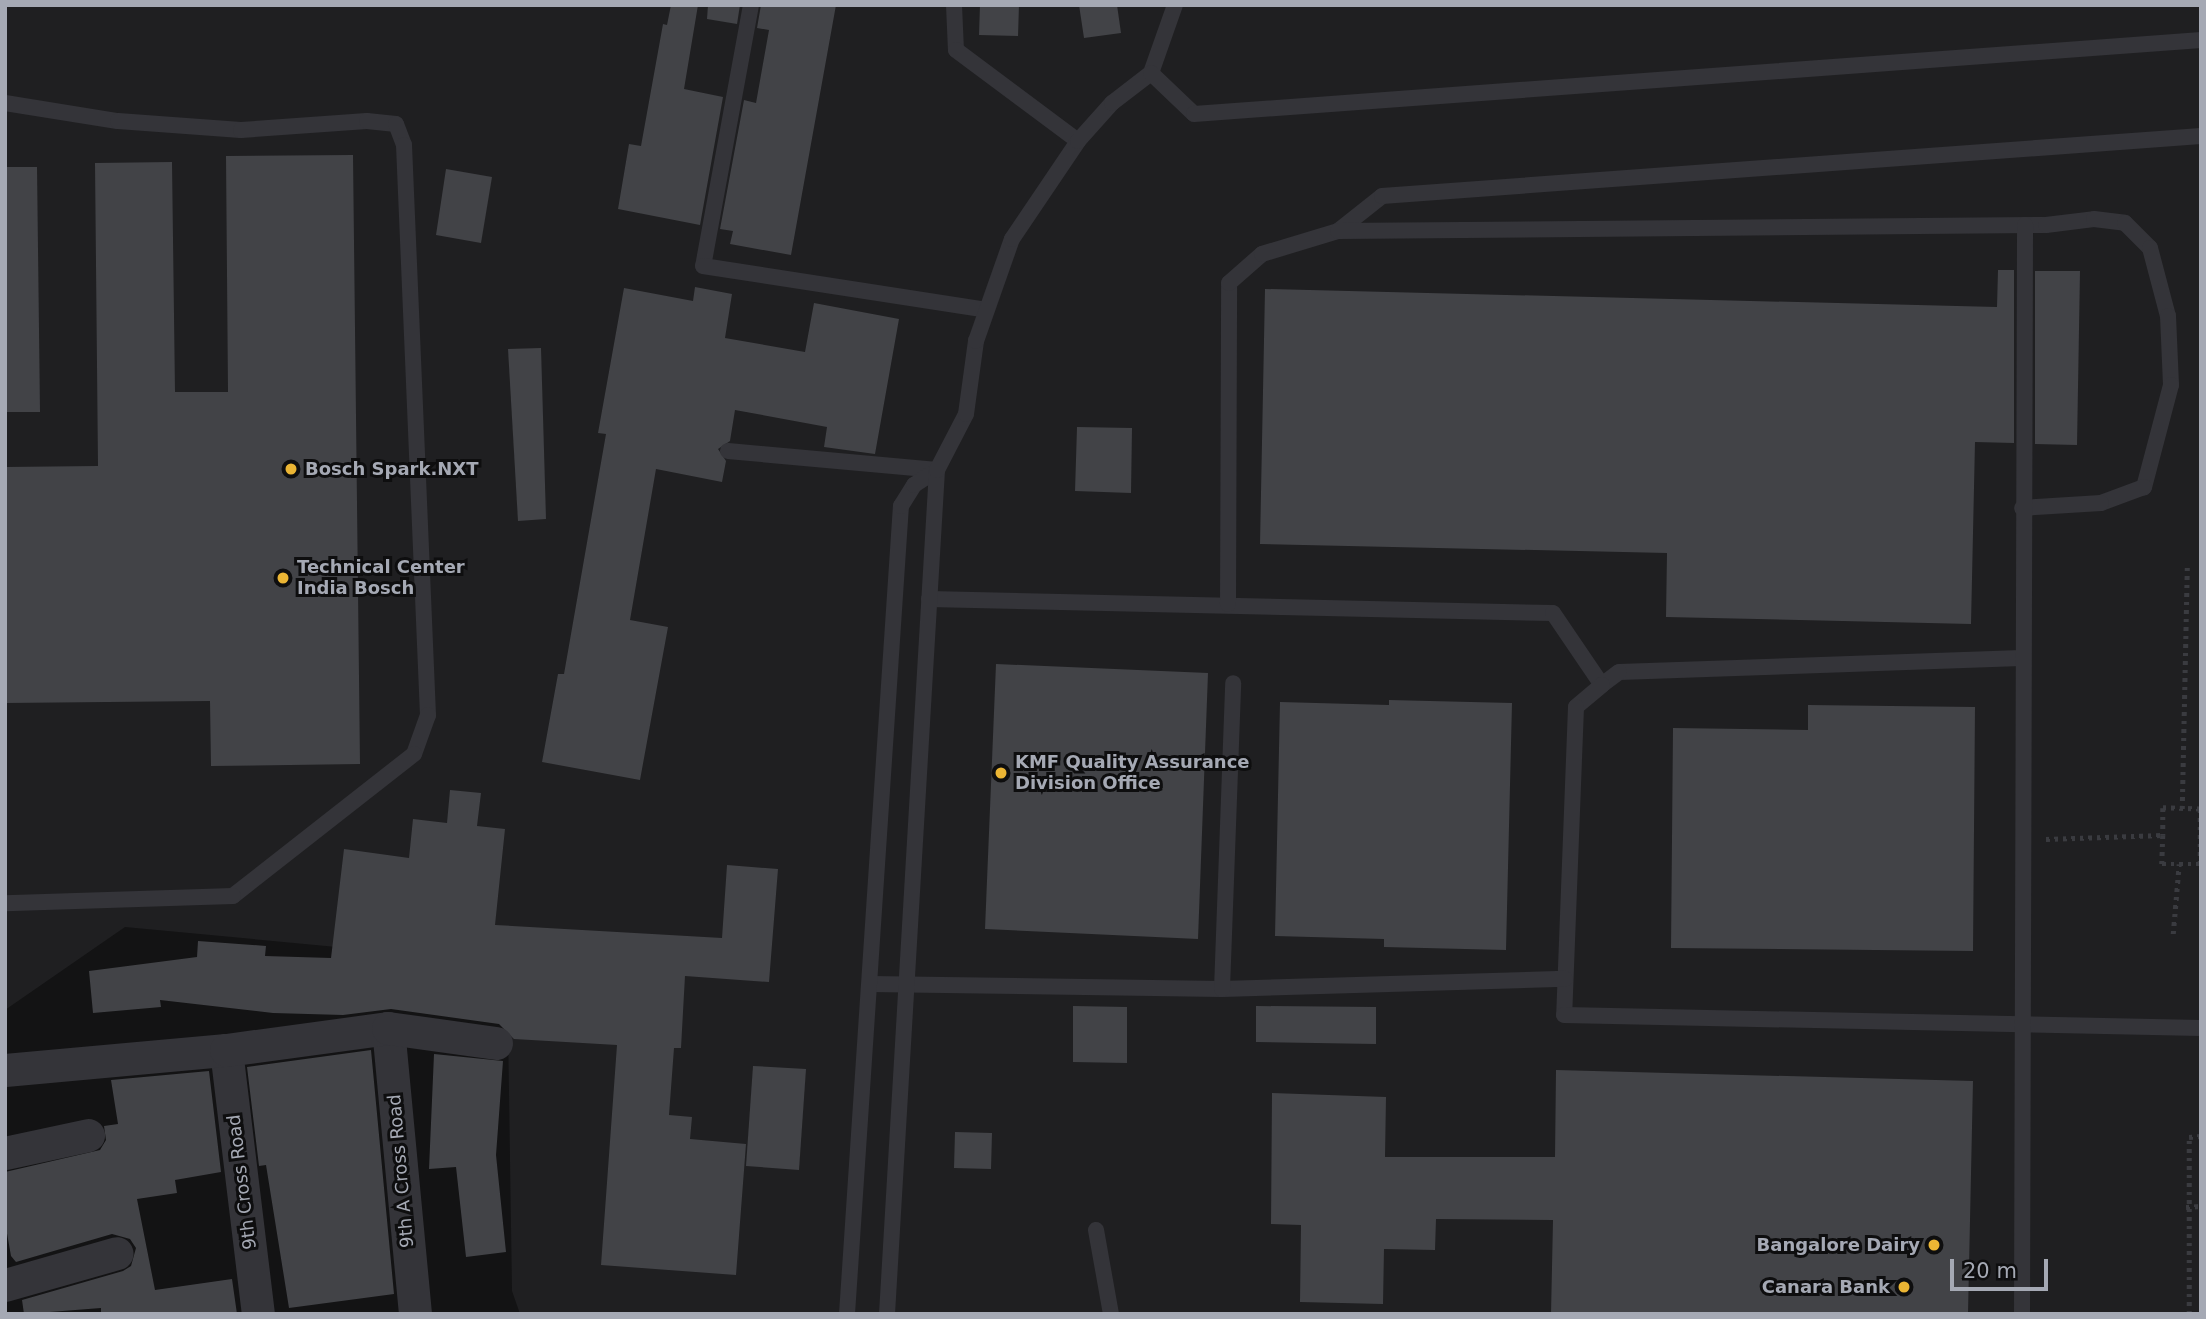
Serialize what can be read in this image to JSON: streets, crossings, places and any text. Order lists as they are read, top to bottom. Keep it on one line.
{"streets":{"street":["9th A Cross Road","9th Cross Road"]},"places":["Bosch Spark.NXT","Technical Center India Bosch","KMF Quality Assurance Division Office","Bangalore Dairy","Canara Bank"],"scale_bar":"20 m"}
